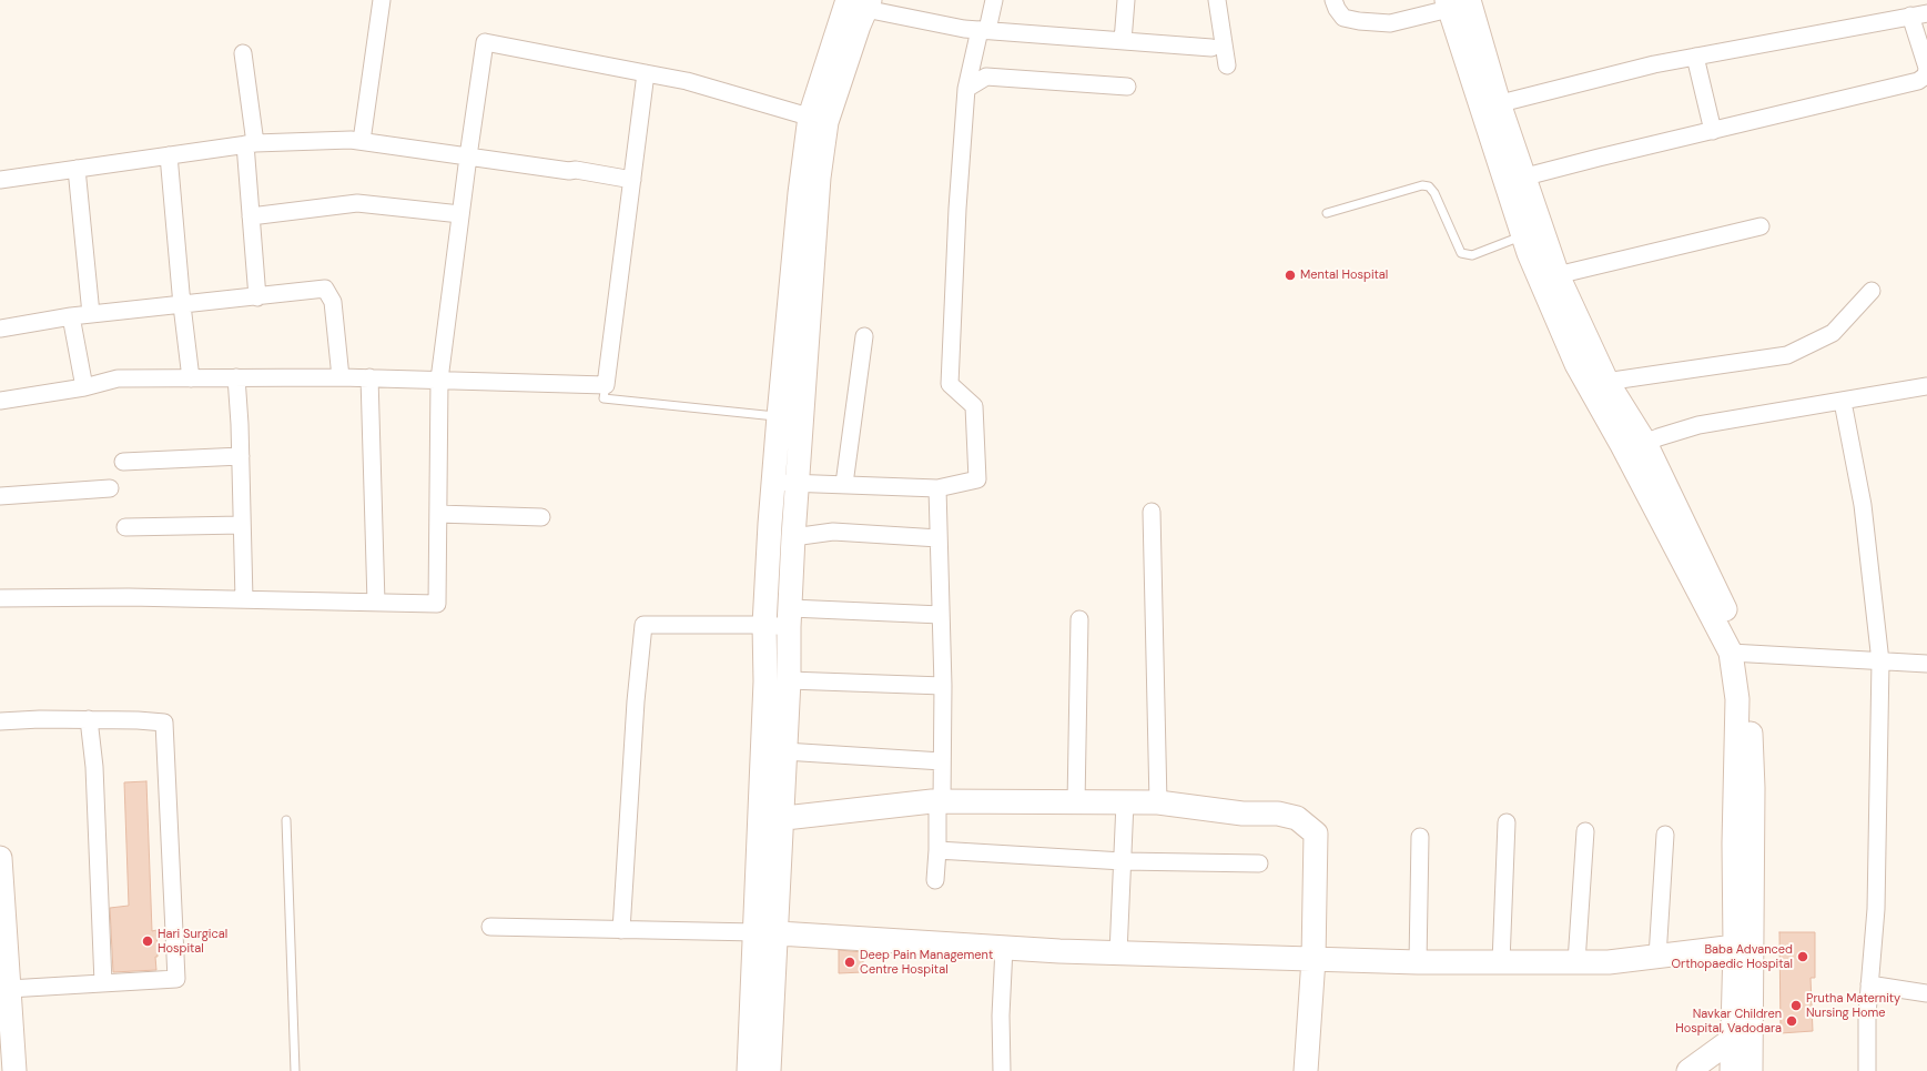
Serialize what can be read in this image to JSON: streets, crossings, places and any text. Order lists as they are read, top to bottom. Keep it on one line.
{"places":["Mental Hospital","Hari Surgical Hospital","Baba Advanced Orthopaedic Hospital","Deep Pain Management Centre Hospital","Prutha Maternity Nursing Home","Navkar Children Hospital, Vadodara"]}
